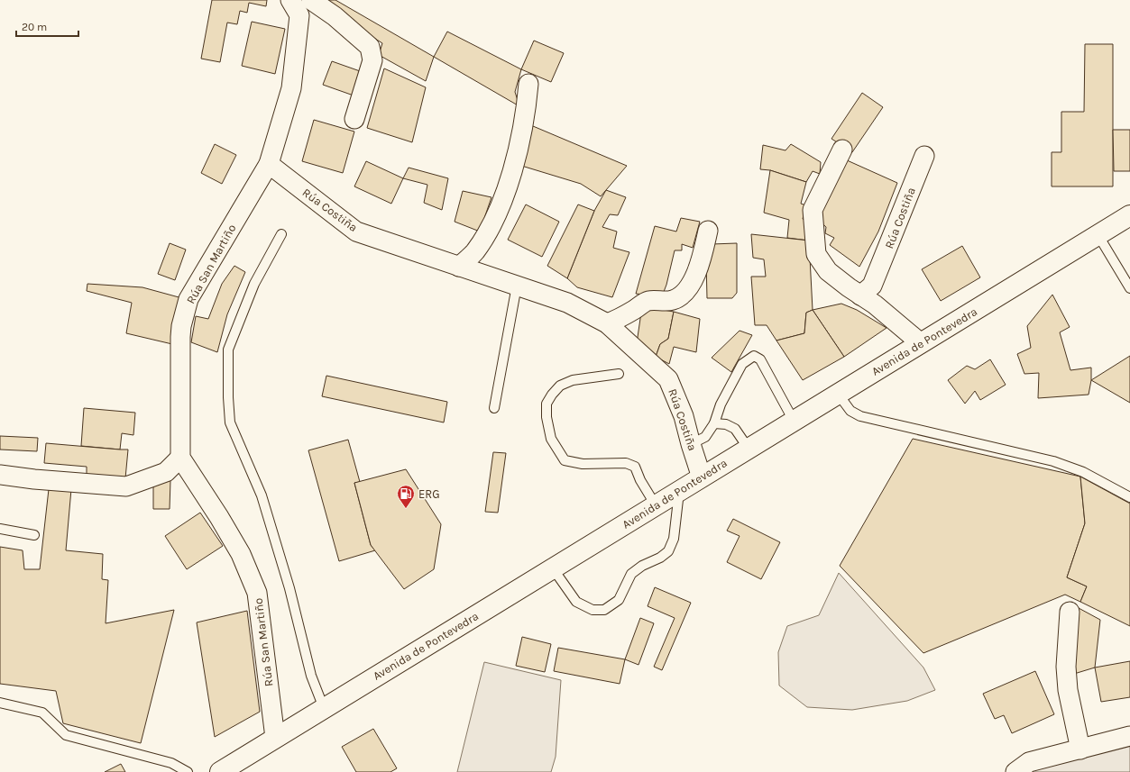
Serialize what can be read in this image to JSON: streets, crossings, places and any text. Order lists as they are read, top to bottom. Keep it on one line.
{"streets":{"main road":["Avenida de Pontevedra"],"street":["Rúa Costiña","Rúa San Martiño"]},"crossings":[["Rúa Costiña","Rúa San Martiño"],["Rúa Costiña","Avenida de Pontevedra"],["Rúa San Martiño","Avenida de Pontevedra"]],"places":{"fuel station":["ERG"]},"scale_bar":"20 m"}
